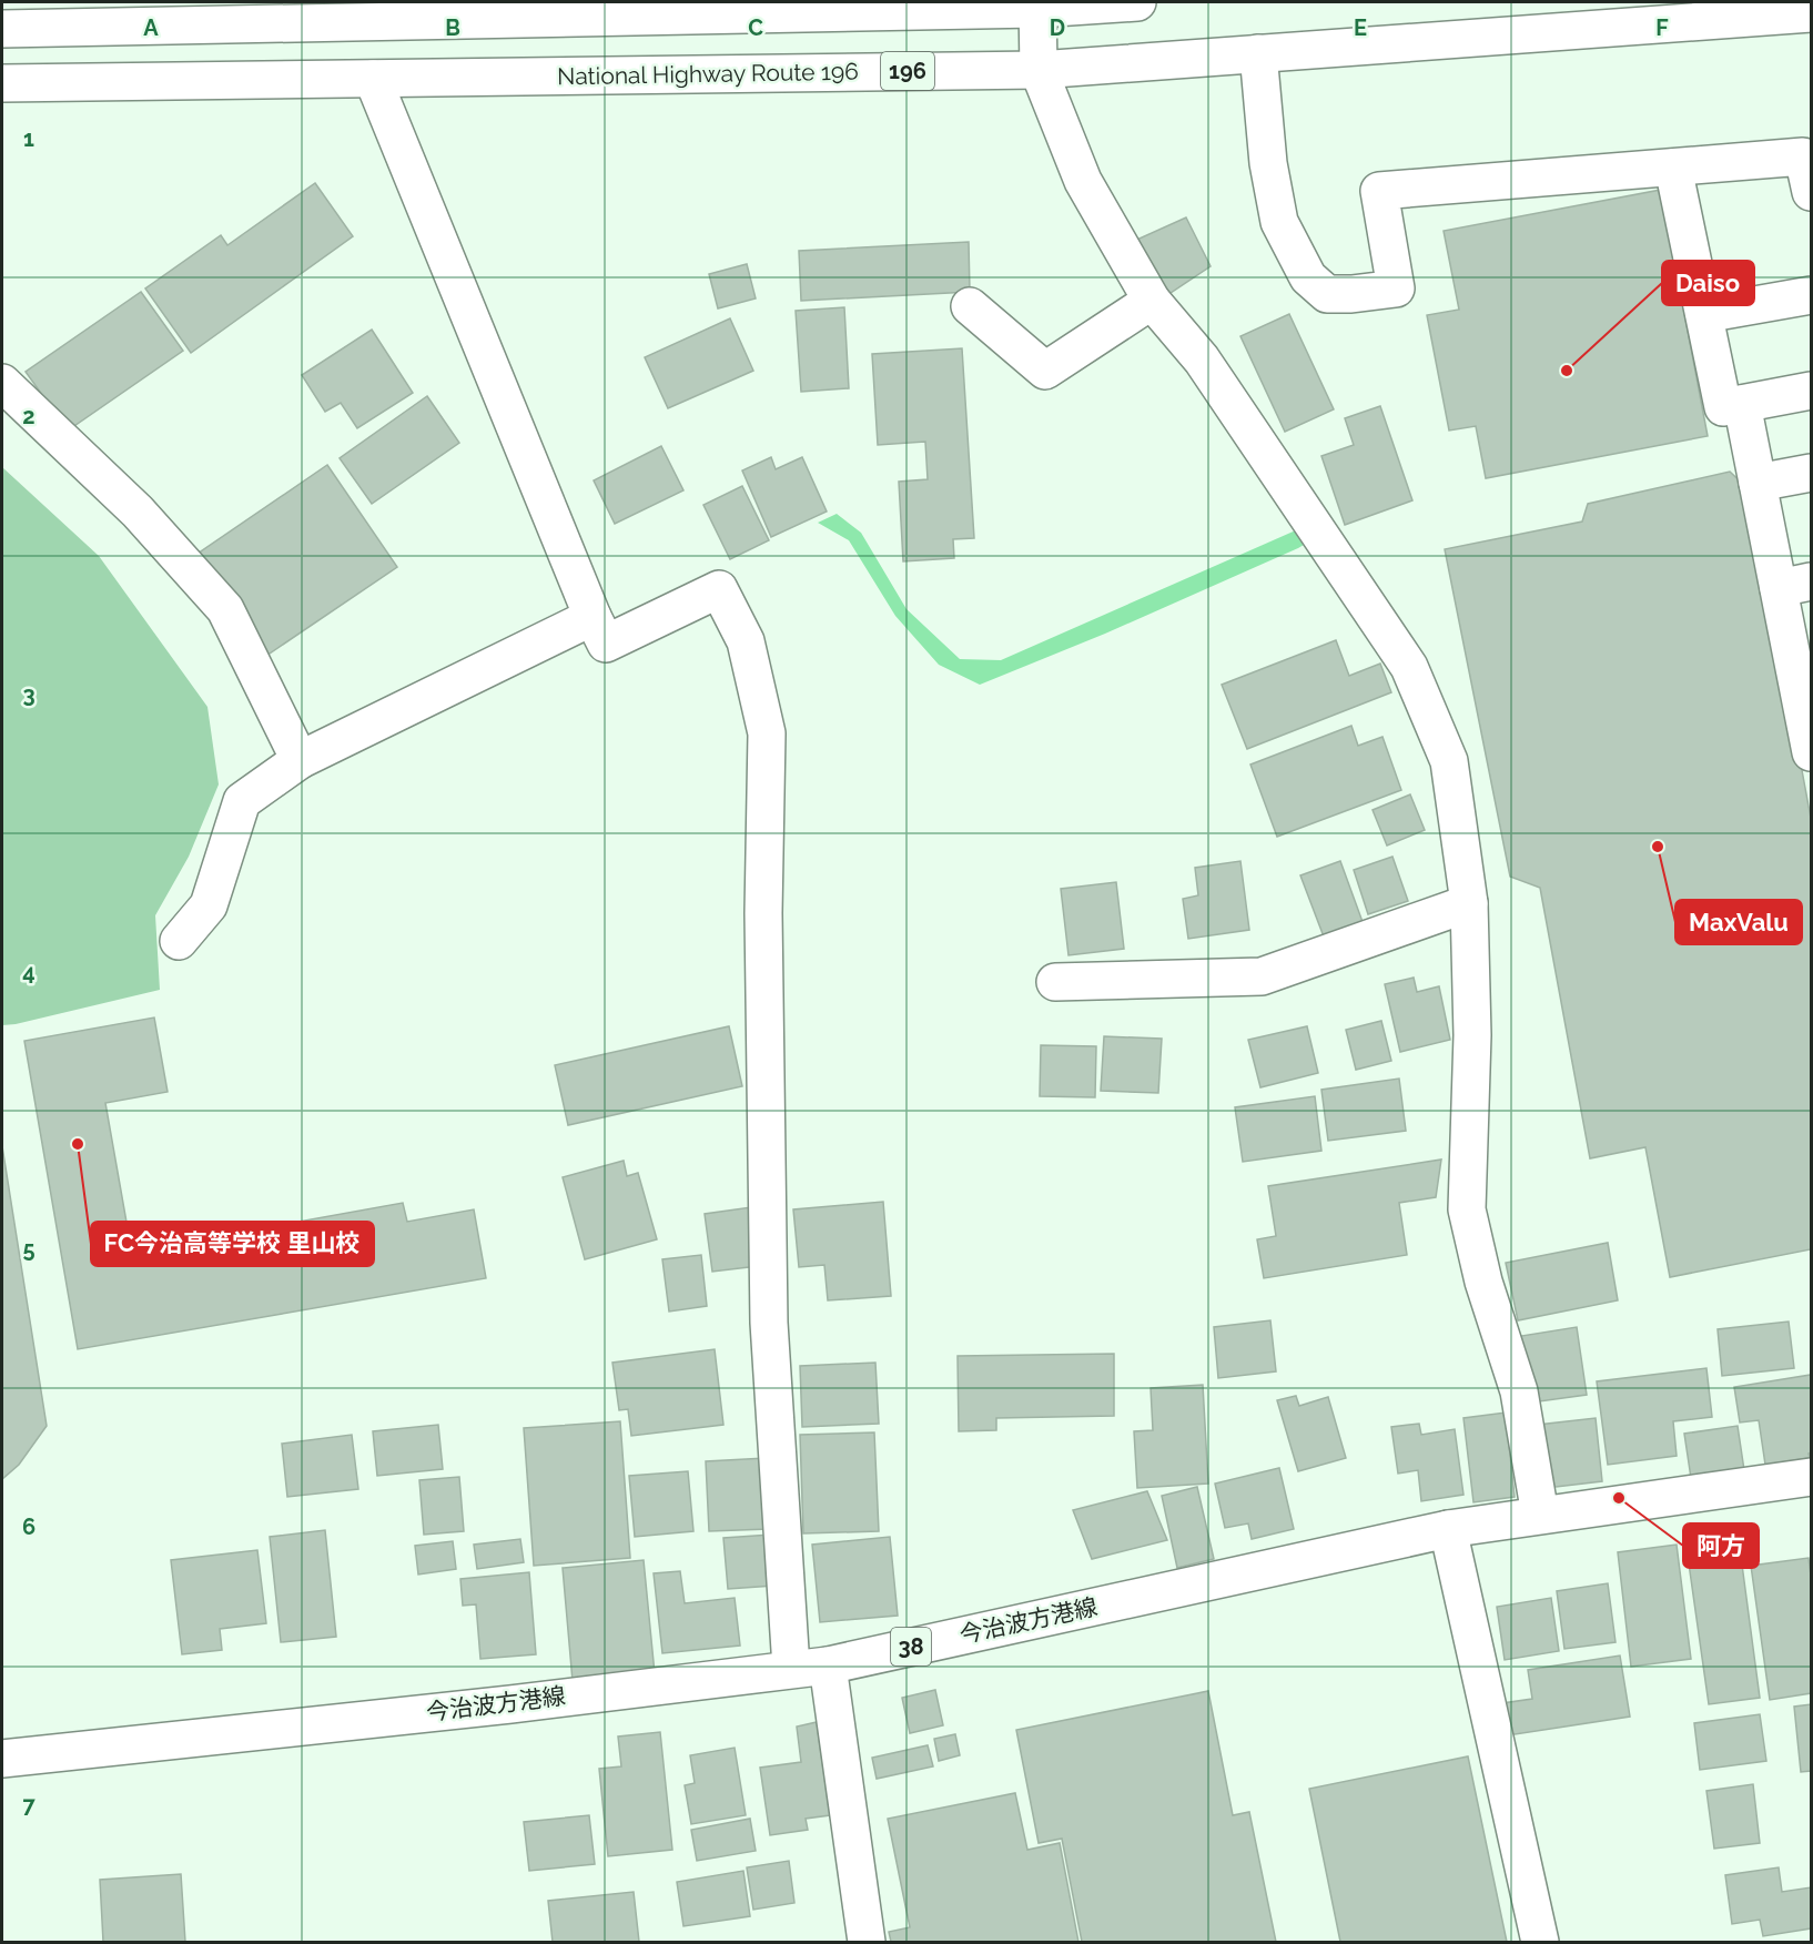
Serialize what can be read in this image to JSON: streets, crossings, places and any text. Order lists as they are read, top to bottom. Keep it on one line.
{"streets":{"main road":["196","National Highway Route 196","今治波方港線","38"]},"places":["Daiso","MaxValu","FC今治高等学校 里山校","阿方"],"grid":{"columns":["A","B","C","D","E","F"],"rows":["1","2","3","4","5","6","7"]}}
